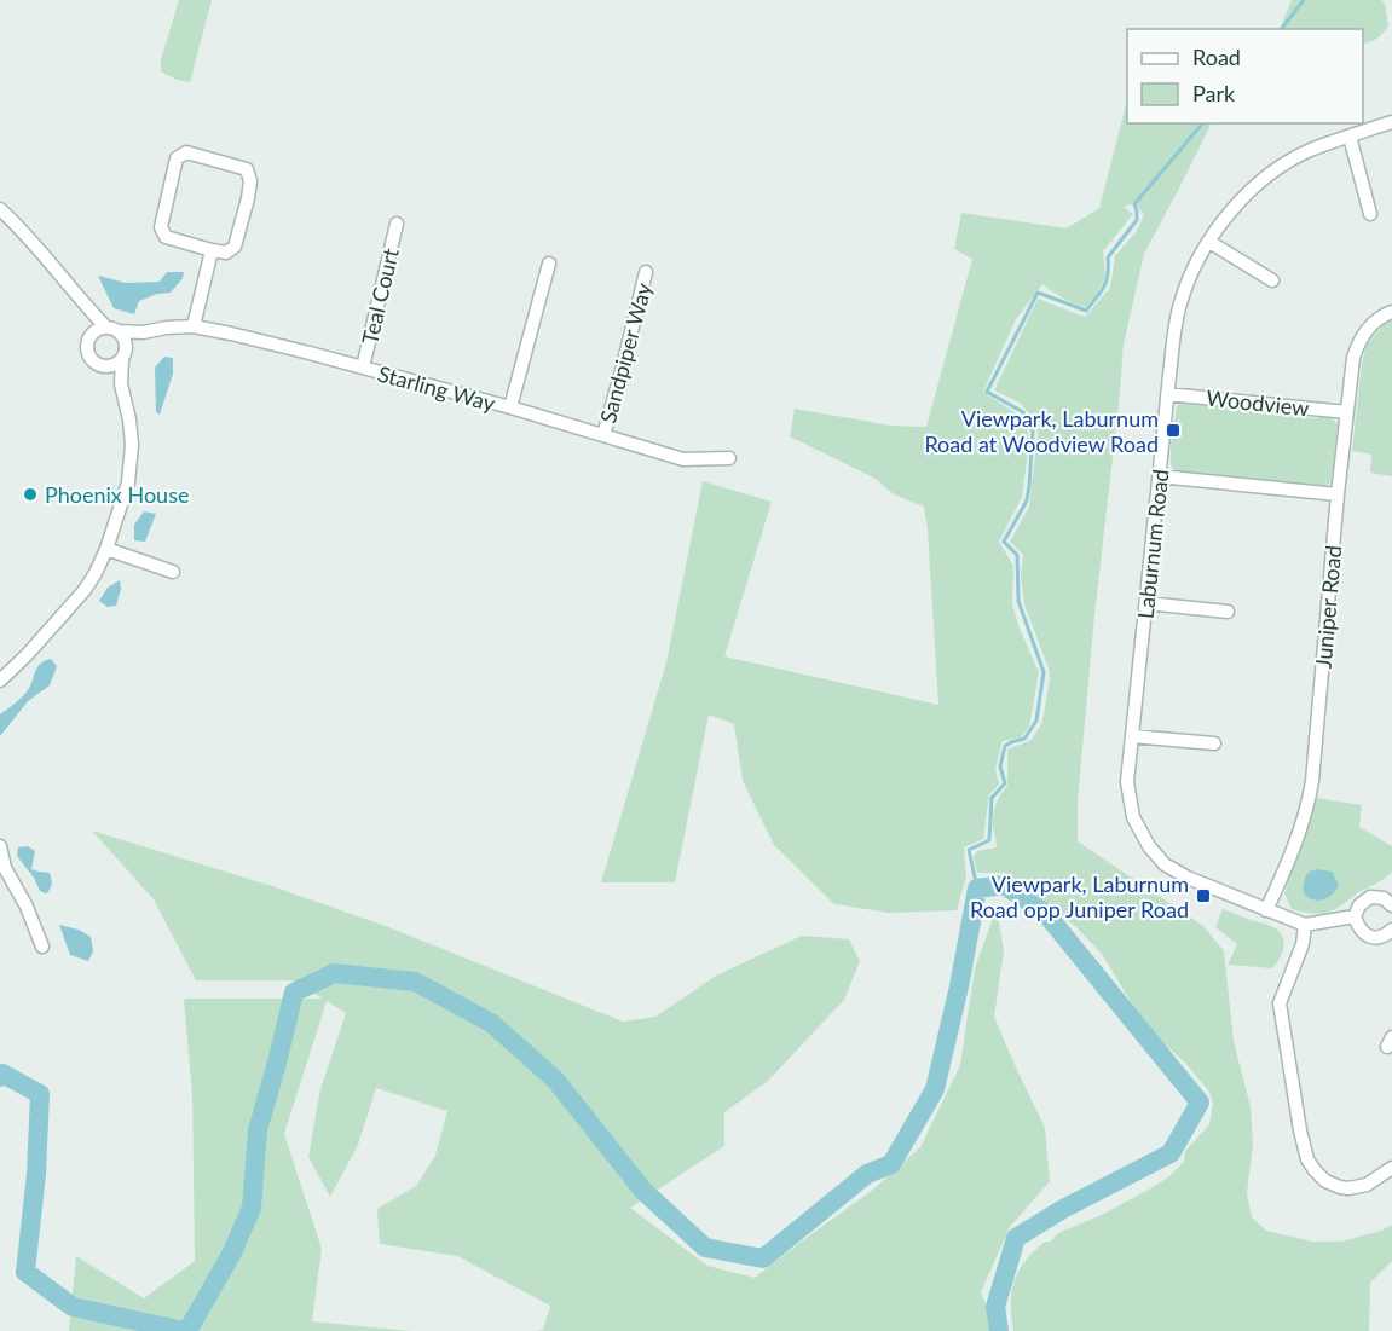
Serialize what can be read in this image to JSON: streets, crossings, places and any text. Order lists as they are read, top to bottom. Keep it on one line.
{"streets":{"street":["Teal Court","Sandpiper Way","Starling Way","Woodview","Laburnum Road","Juniper Road"]},"crossings":[["Teal Court","Starling Way"],["Sandpiper Way","Starling Way"],["Woodview","Laburnum Road"],["Woodview","Juniper Road"],["Laburnum Road","Juniper Road"]],"places":{"transit":["Viewpark, Laburnum Road at Woodview Road","Viewpark, Laburnum Road opp Juniper Road"],"other":["Phoenix House"]},"legend":["Road","Park"]}
